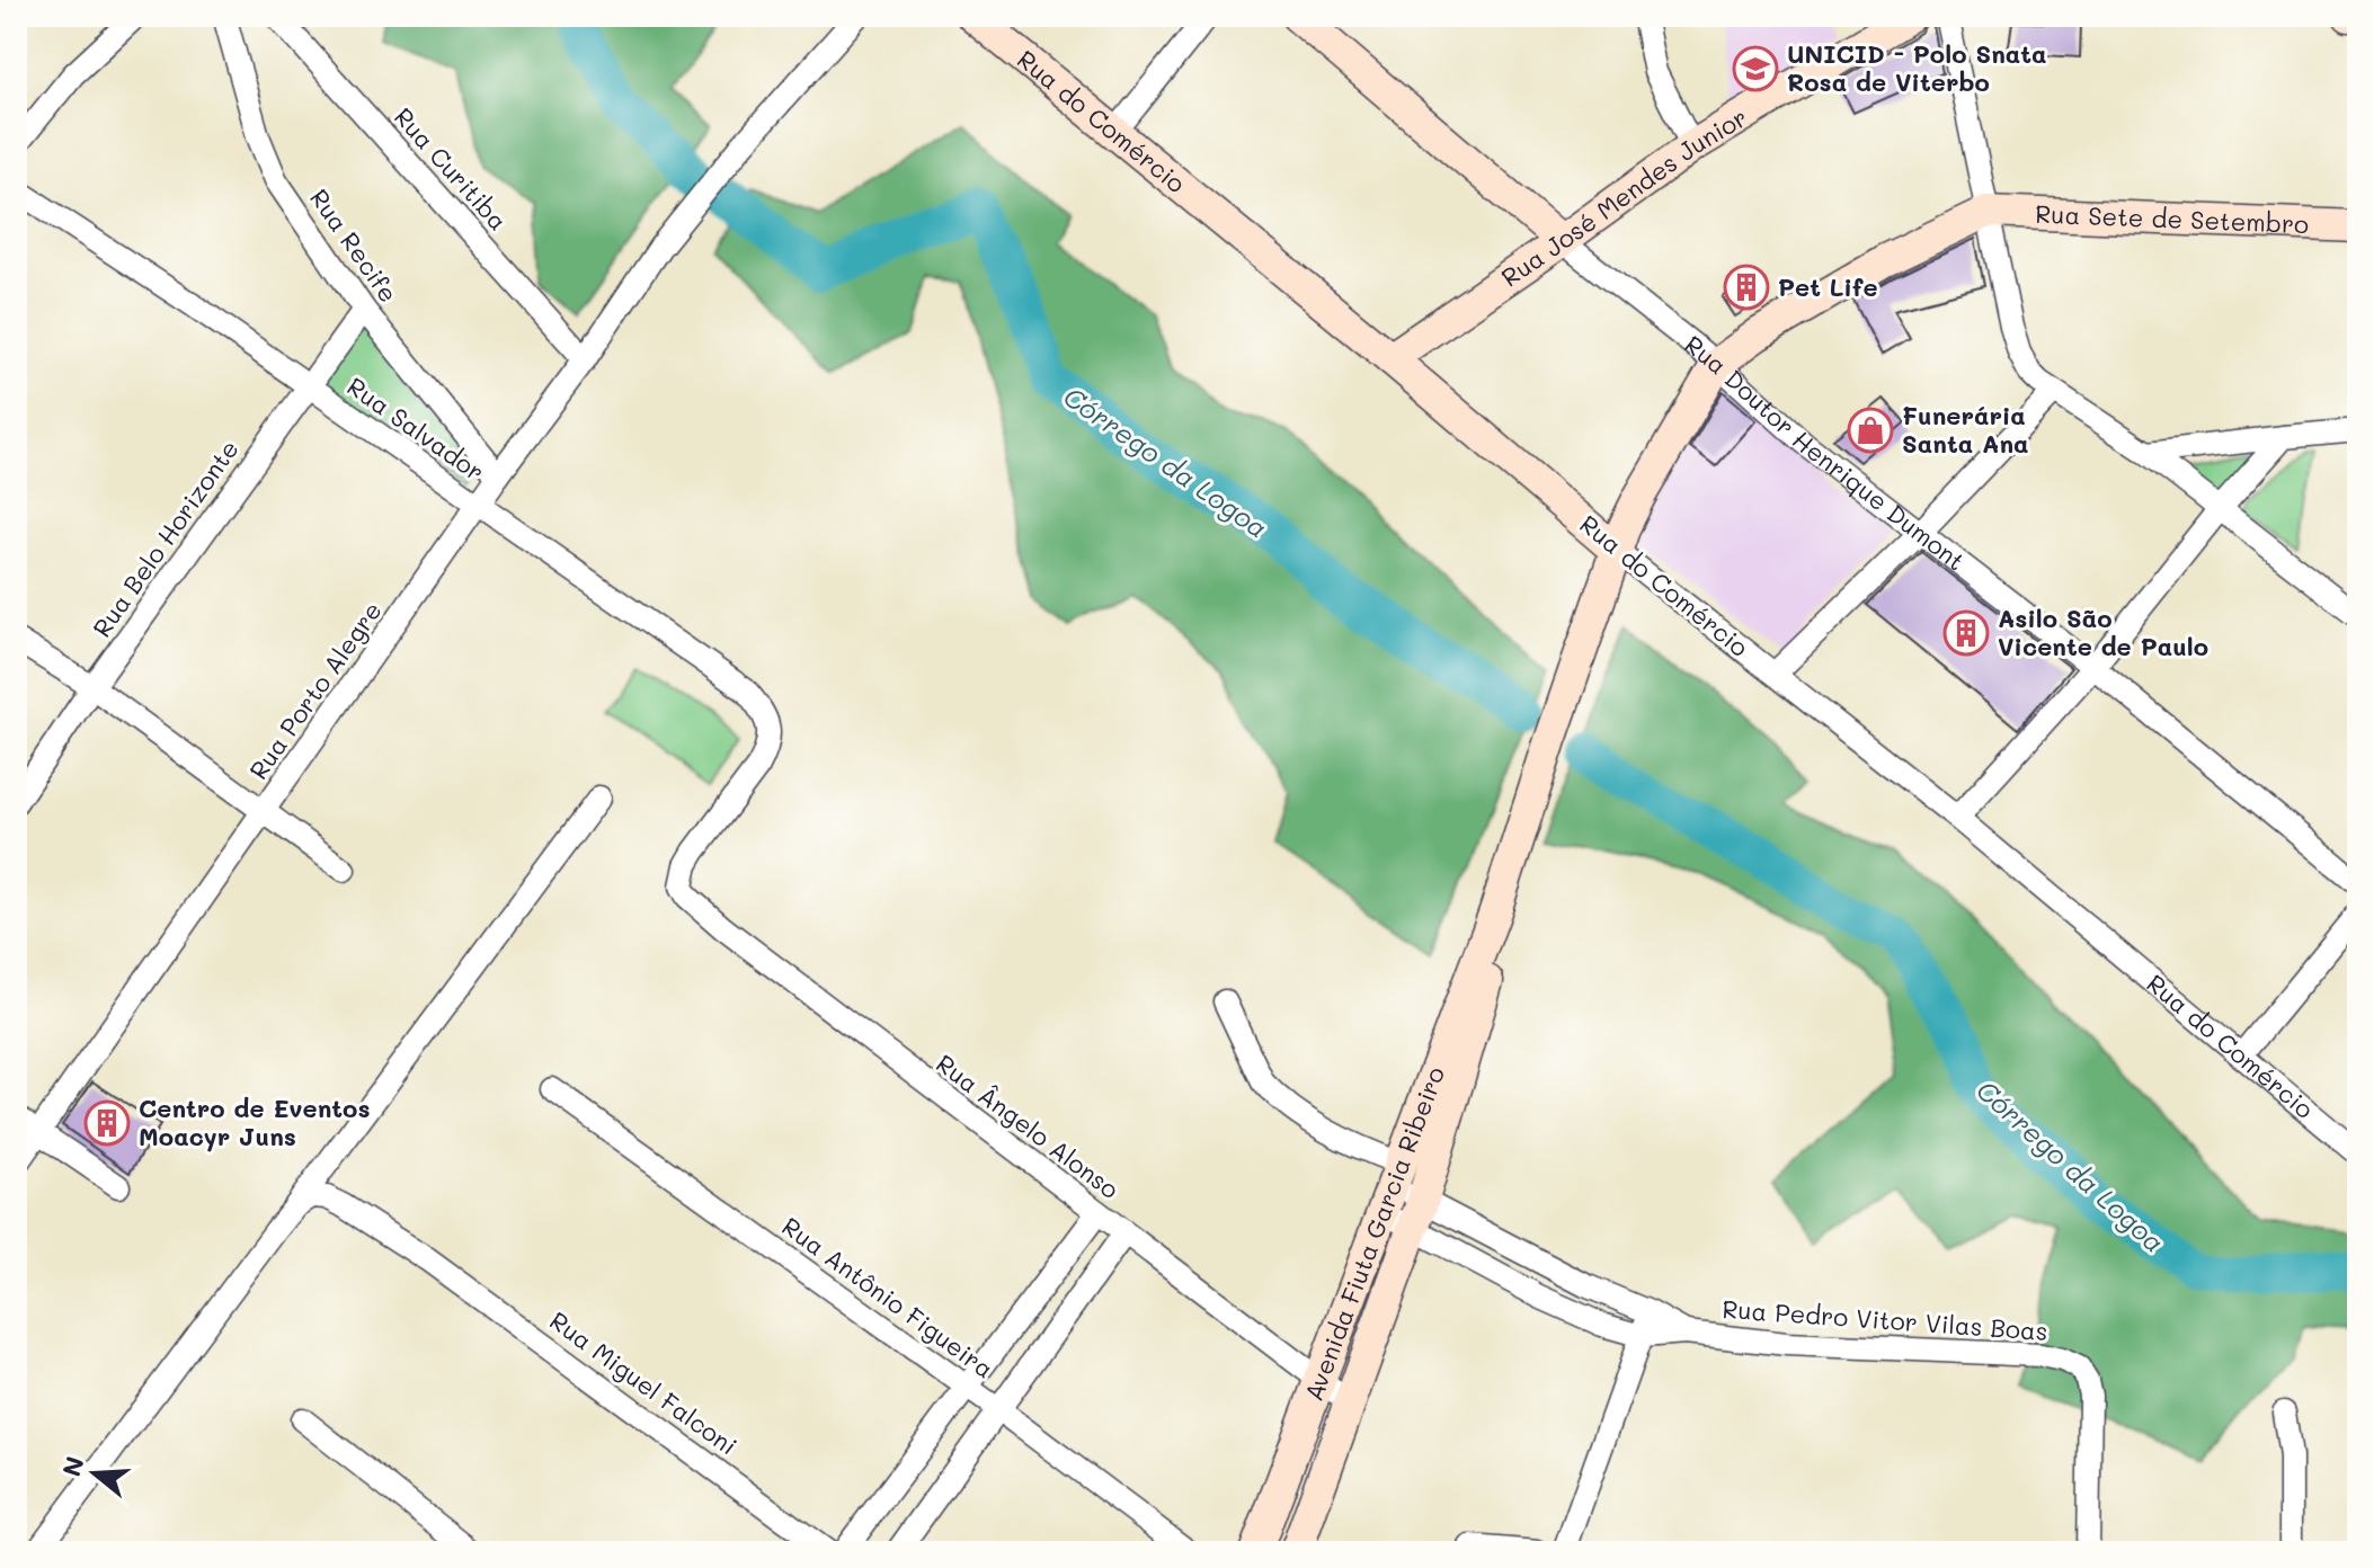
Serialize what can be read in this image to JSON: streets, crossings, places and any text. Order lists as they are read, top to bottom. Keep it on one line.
{"streets":{"main road":["Rua do Comércio","Rua José Mendes Junior","Rua Sete de Setembro","Rua Doutor Henrique Dumont","Avenida Fiuta Garcia Ribeiro"],"street":["Rua Curitiba","Rua Recife","Rua Salvador","Rua Belo Horizonte","Rua Porto Alegre","Rua Ângelo Alonso","Rua Antônio Figueira","Rua Pedro Vitor Vilas Boas","Rua Miguel Falconi"]},"crossings":[["Rua do Comércio","Rua José Mendes Junior"],["Rua do Comércio","Avenida Fiuta Garcia Ribeiro"],["Rua Curitiba","Rua Porto Alegre"],["Rua José Mendes Junior","Rua Doutor Henrique Dumont"],["Rua Recife","Rua Belo Horizonte"],["Rua Recife","Rua Porto Alegre"],["Rua Salvador","Rua Belo Horizonte"],["Rua Salvador","Rua Porto Alegre"],["Rua Salvador","Rua Ângelo Alonso"],["Rua Doutor Henrique Dumont","Avenida Fiuta Garcia Ribeiro"],["Rua Ângelo Alonso","Avenida Fiuta Garcia Ribeiro"],["Avenida Fiuta Garcia Ribeiro","Rua Pedro Vitor Vilas Boas"]],"water":["Córrego da Logoa"],"places":{"school or university":["UNICID - Polo Snata Rosa de Viterbo"],"building":["Pet Life","Asilo São Vicente de Paulo","Centro de Eventos Moacyr Juns"],"shop":["Funerária Santa Ana"]},"north":"left"}
